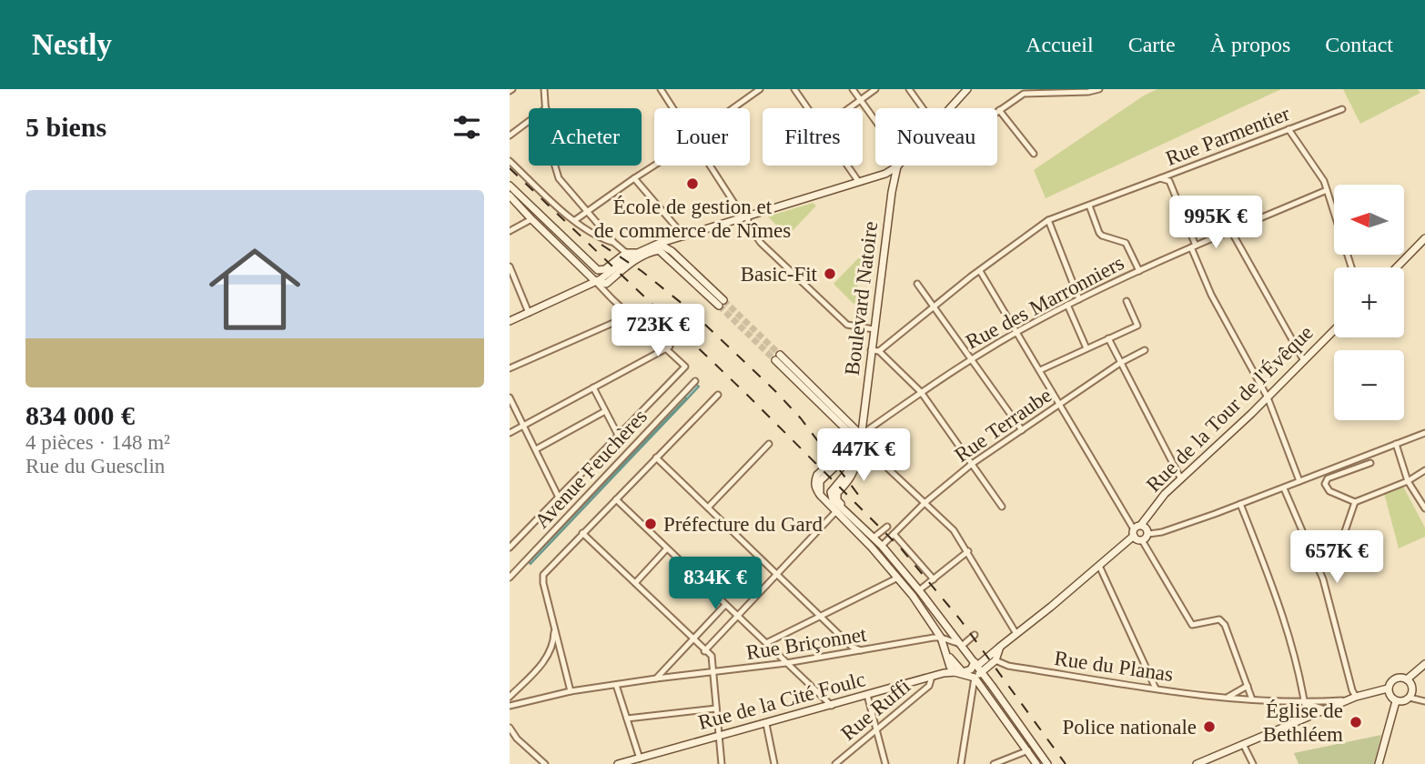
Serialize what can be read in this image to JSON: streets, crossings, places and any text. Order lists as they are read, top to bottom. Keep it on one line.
{"streets":{"main road":["Boulevard Natoire","Rue de la Tour de l'Évêque","Rue de la Cité Foulc"],"street":["Rue Parmentier","Rue des Marronniers","Rue Terraube","Avenue Feuchères","Rue Briçonnet","Rue du Planas","Rue Ruffi"]},"crossings":[["Rue Parmentier","Boulevard Natoire"],["Boulevard Natoire","Rue des Marronniers"],["Rue de la Cité Foulc","Rue Ruffi"]],"places":["École de gestion et de commerce de Nîmes","Basic-Fit","Préfecture du Gard","Église de Bethléem","Police nationale"],"north":"left","page":{"header":"Nestly","nav":["Accueil","Carte","À propos","Contact"],"heading":"5 biens","chip":["Acheter","Louer","Filtres","Nouveau"],"list":[{"name":"834 000 €","note":"4 pièces · 148 m² · Rue du Guesclin"}],"map_buttons":["+","−"],"price":["995K €","723K €","447K €","657K €","834K €"]}}
